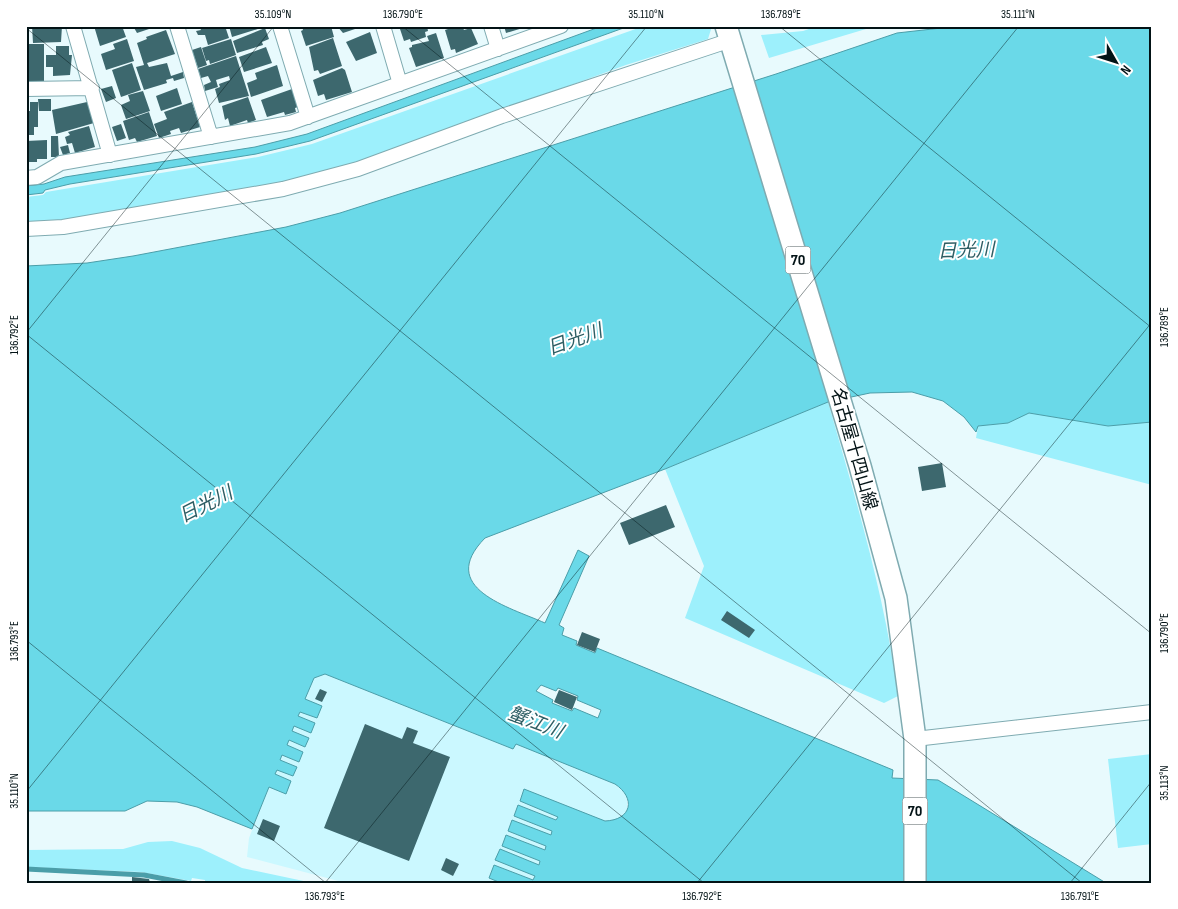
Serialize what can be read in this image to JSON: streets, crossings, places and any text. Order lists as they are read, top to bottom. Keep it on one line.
{"streets":{"main road":["70","名古屋十四山線"]},"water":["日光川","蟹江川"],"north":"bottom right","coordinates":["35.109°N","136.790°E","35.110°N","136.789°E","35.111°N","136.792°E","136.793°E","35.113°N","136.791°E"]}
